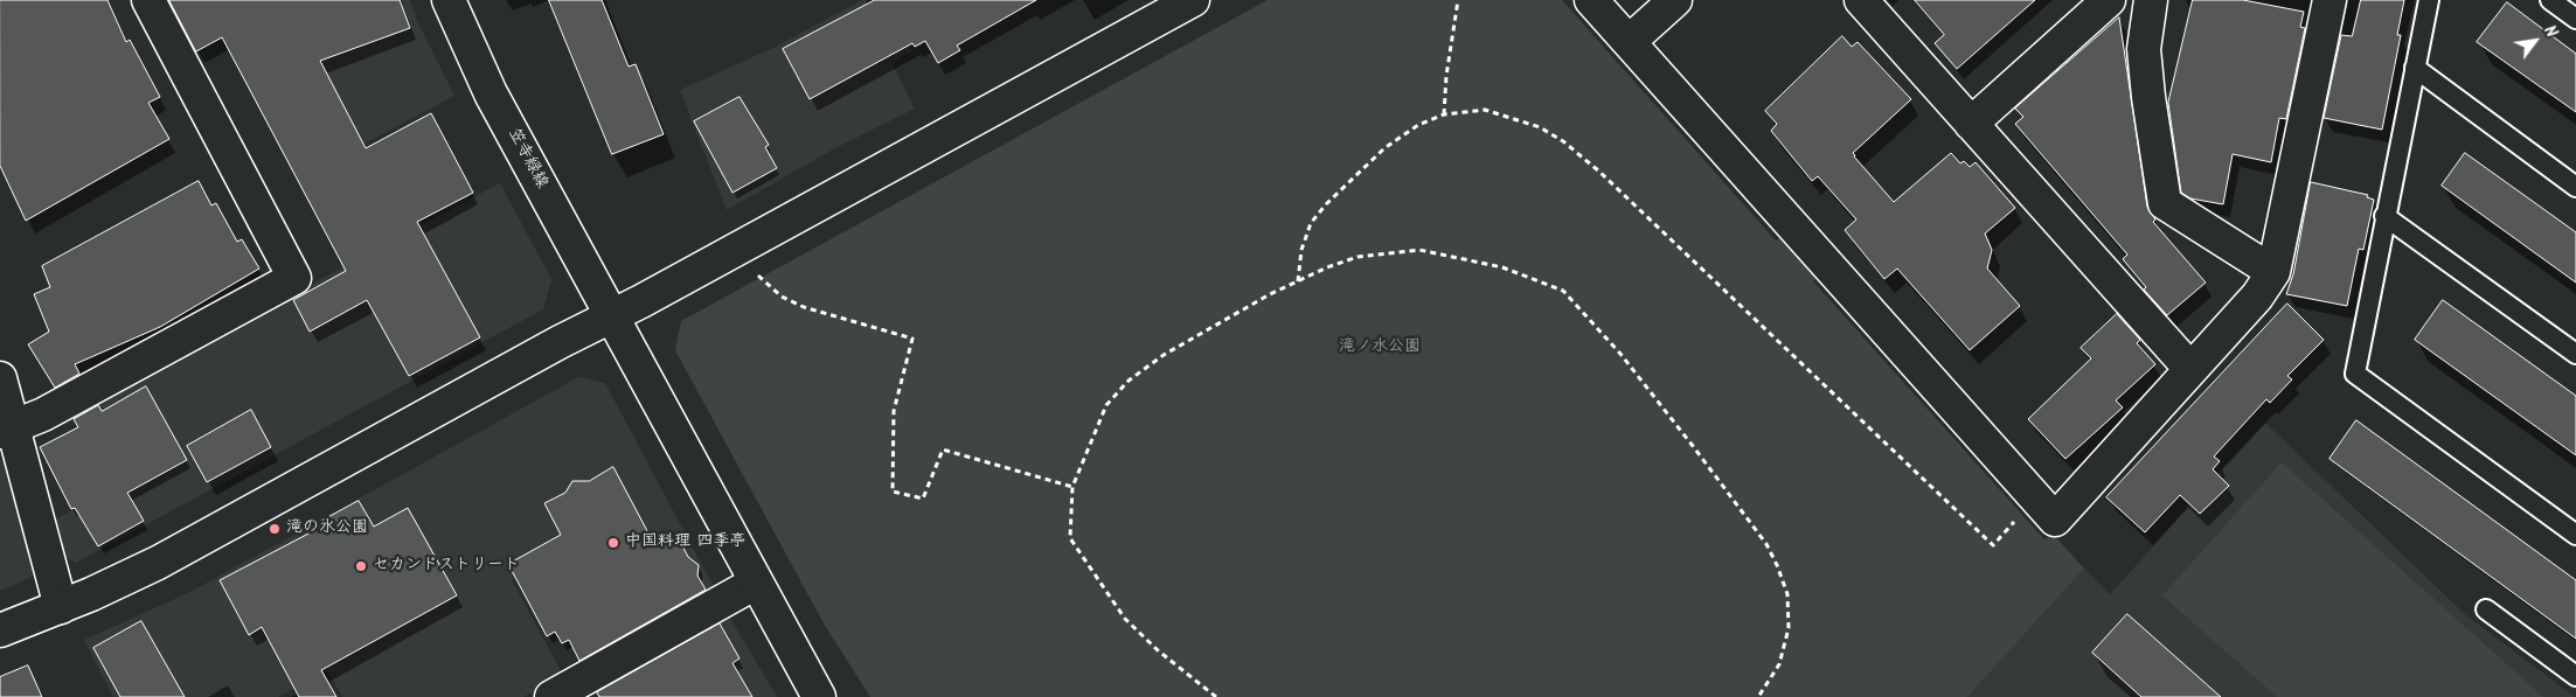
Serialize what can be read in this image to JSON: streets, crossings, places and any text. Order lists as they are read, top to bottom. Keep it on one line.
{"streets":{"street":["笠寺緑線"]},"parks":["滝ノ水公園"],"places":["滝の水公園","中国料理 四季亭","セカンドストリート"],"north":"top right"}
